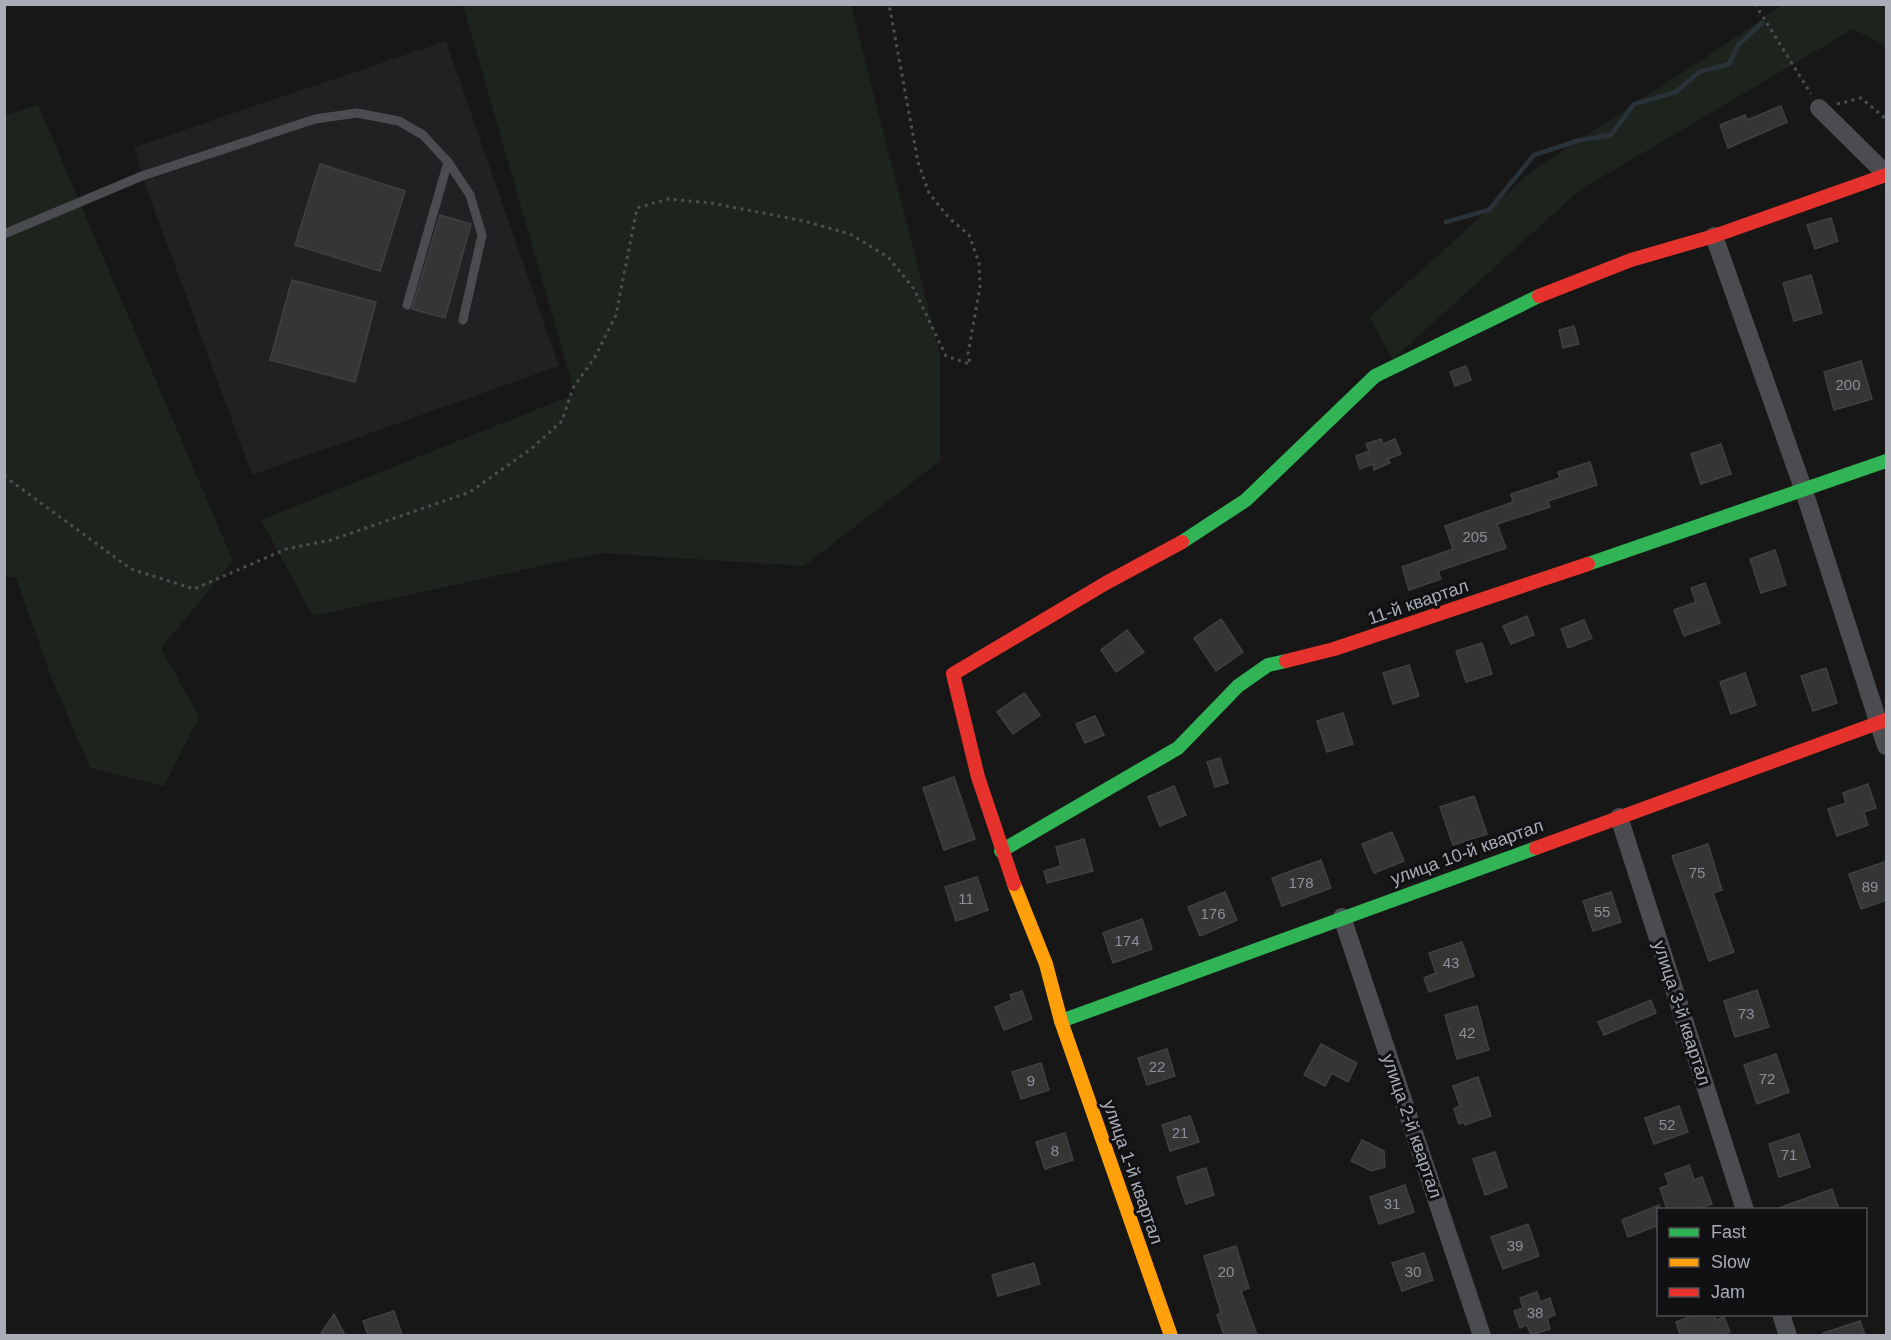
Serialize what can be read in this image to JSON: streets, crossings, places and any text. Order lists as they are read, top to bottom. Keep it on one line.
{"streets":{"street":["11-й квартал","улица 10-й квартал","улица 3-й квартал","улица 2-й квартал","улица 1-й квартал"]},"crossings":[["11-й квартал","улица 1-й квартал"],["улица 10-й квартал","улица 3-й квартал"],["улица 10-й квартал","улица 2-й квартал"],["улица 10-й квартал","улица 1-й квартал"]],"house_numbers":["200","205","75","178","89","11","55","176","174","43","73","42","22","72","9","52","21","8","71","31","39","20","30","38"],"legend":["Fast","Slow","Jam"]}
